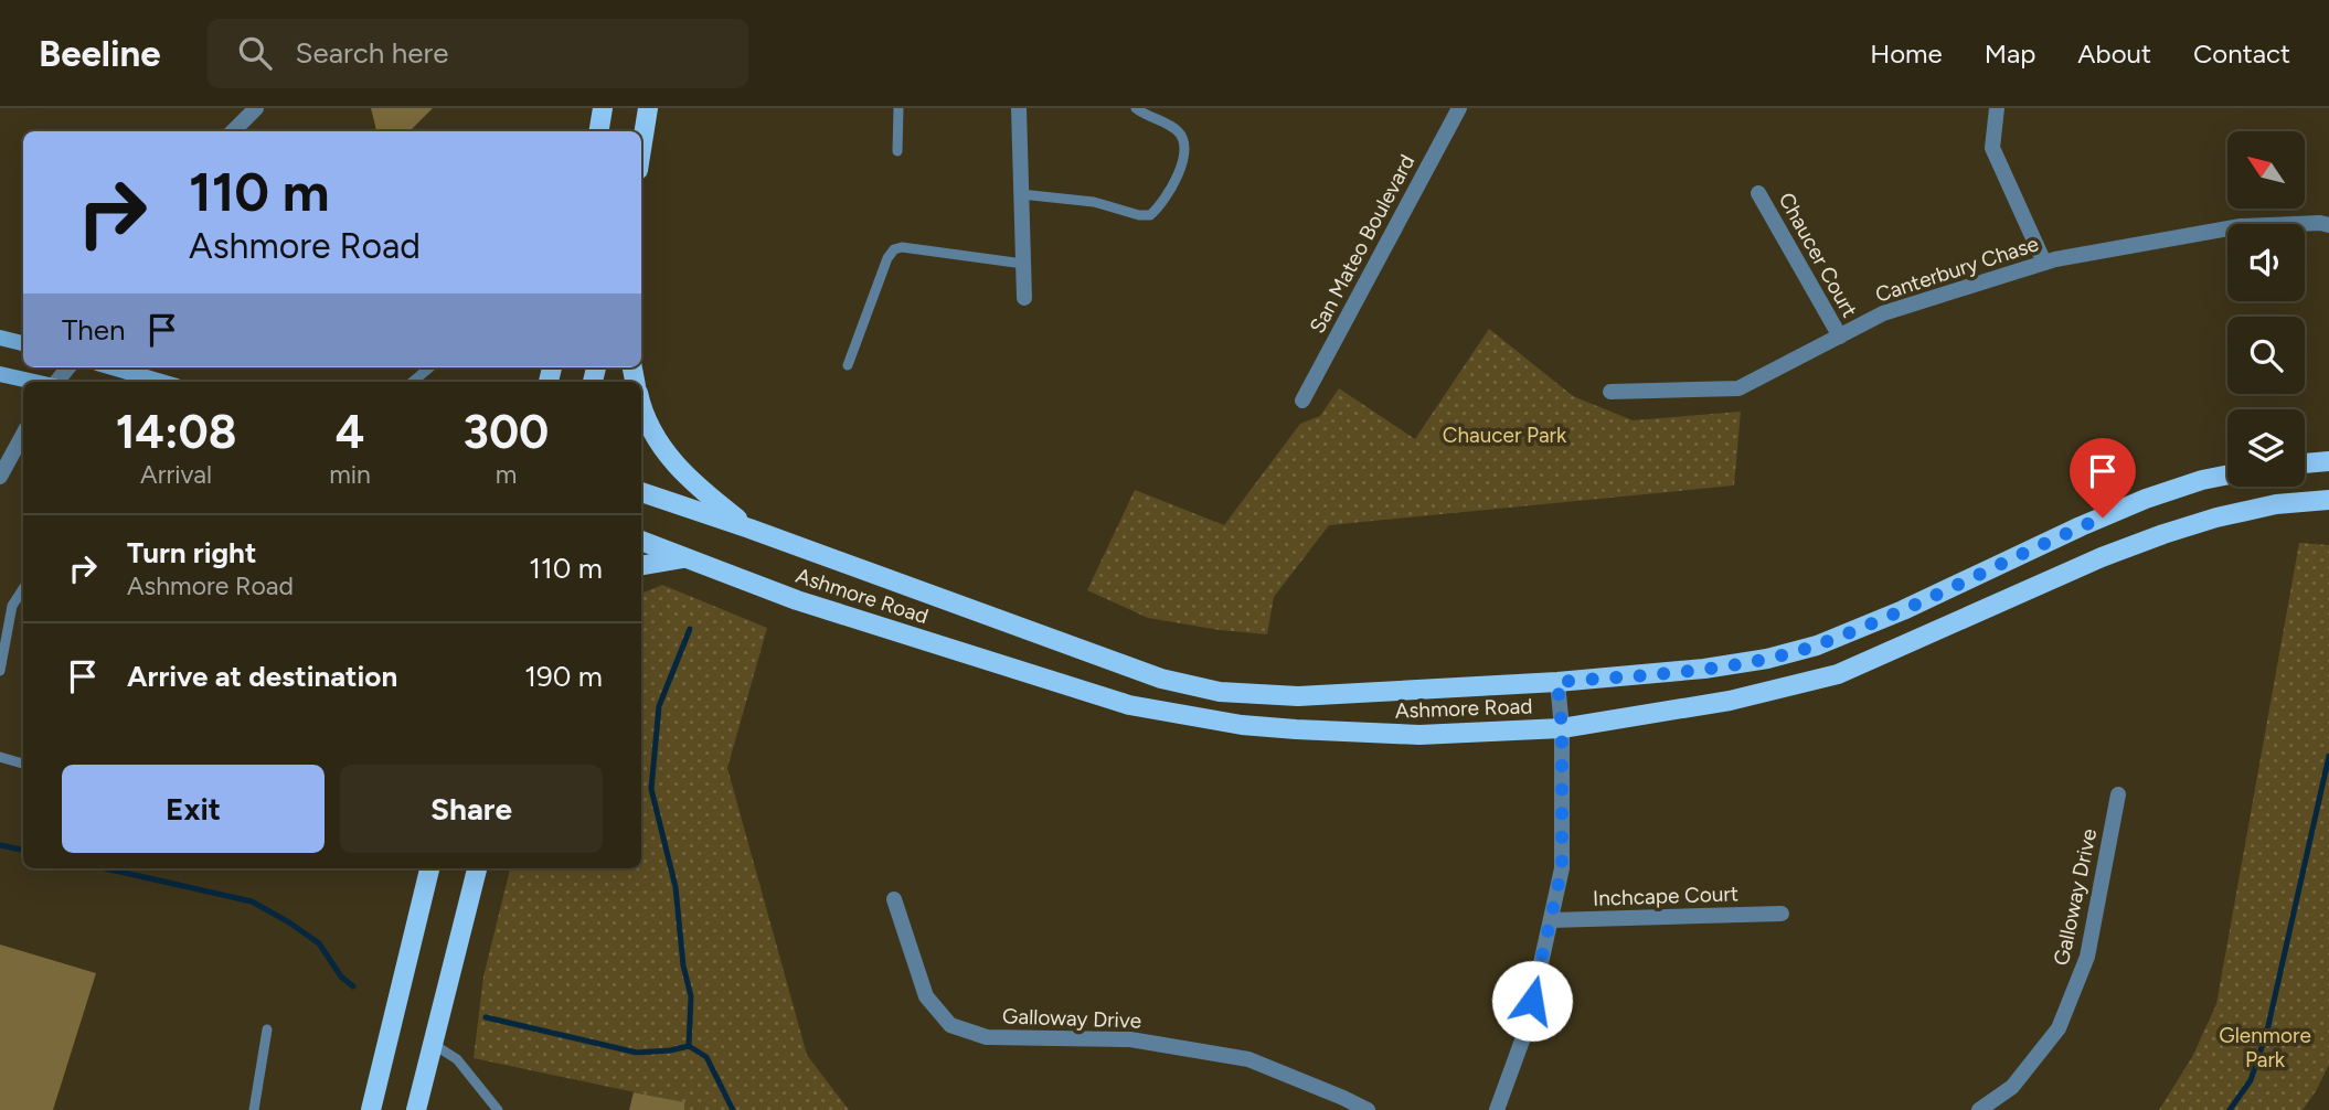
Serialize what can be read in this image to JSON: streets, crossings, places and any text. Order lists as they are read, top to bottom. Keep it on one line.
{"streets":{"main road":["Ashmore Road"],"street":["San Mateo Boulevard","Chaucer Court","Canterbury Chase","Inchcape Court","Galloway Drive"]},"crossings":[["Chaucer Court","Canterbury Chase"]],"parks":["Chaucer Park","Glenmore Park"],"north":"top left","page":{"header":"Beeline","search":"Search here","nav":["Home","Map","About","Contact"],"turn":["110 m","Ashmore Road"],"then":"Then","eta":["14:08","Arrival","4","min","300","m"],"list":[{"name":"Turn right","note":"Ashmore Road","value":"110 m"},{"name":"Arrive at destination","value":"190 m"}],"buttons":["Exit","Share"]}}
